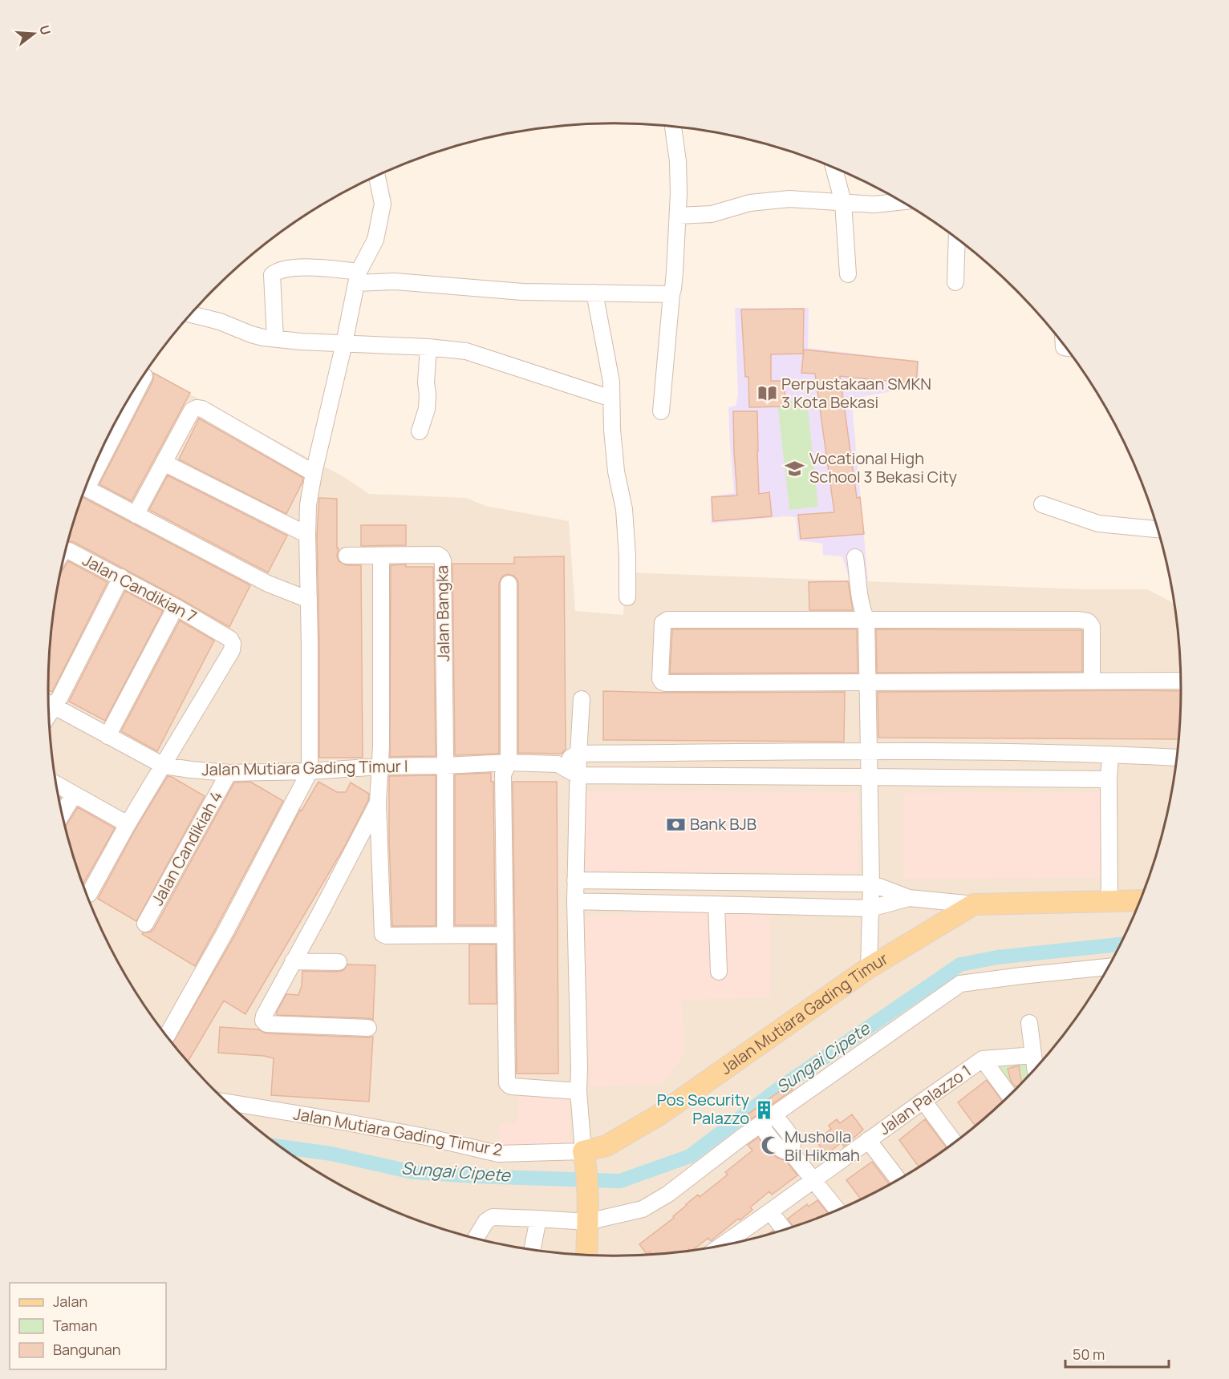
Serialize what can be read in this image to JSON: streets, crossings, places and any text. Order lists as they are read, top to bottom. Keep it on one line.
{"streets":{"main road":["Jalan Mutiara Gading Timur"],"street":["Jalan Candikian 7","Jalan Bangka","Jalan Mutiara Gading Timur I","Jalan Candikiah 4","Jalan Palazzo 1","Jalan Mutiara Gading Timur 2"]},"crossings":[["Jalan Candikian 7","Jalan Mutiara Gading Timur I"],["Jalan Bangka","Jalan Mutiara Gading Timur I"],["Jalan Mutiara Gading Timur I","Jalan Candikiah 4"],["Jalan Mutiara Gading Timur","Jalan Mutiara Gading Timur 2"]],"water":["Sungai Cipete"],"places":{"library":["Perpustakaan SMKN 3 Kota Bekasi"],"school or university":["Vocational High School 3 Bekasi City"],"bank":["Bank BJB"],"building":["Pos Security Palazzo"],"mosque":["Musholla Bil Hikmah"]},"legend":["Jalan","Taman","Bangunan"],"scale_bar":"50 m","north":"right"}
